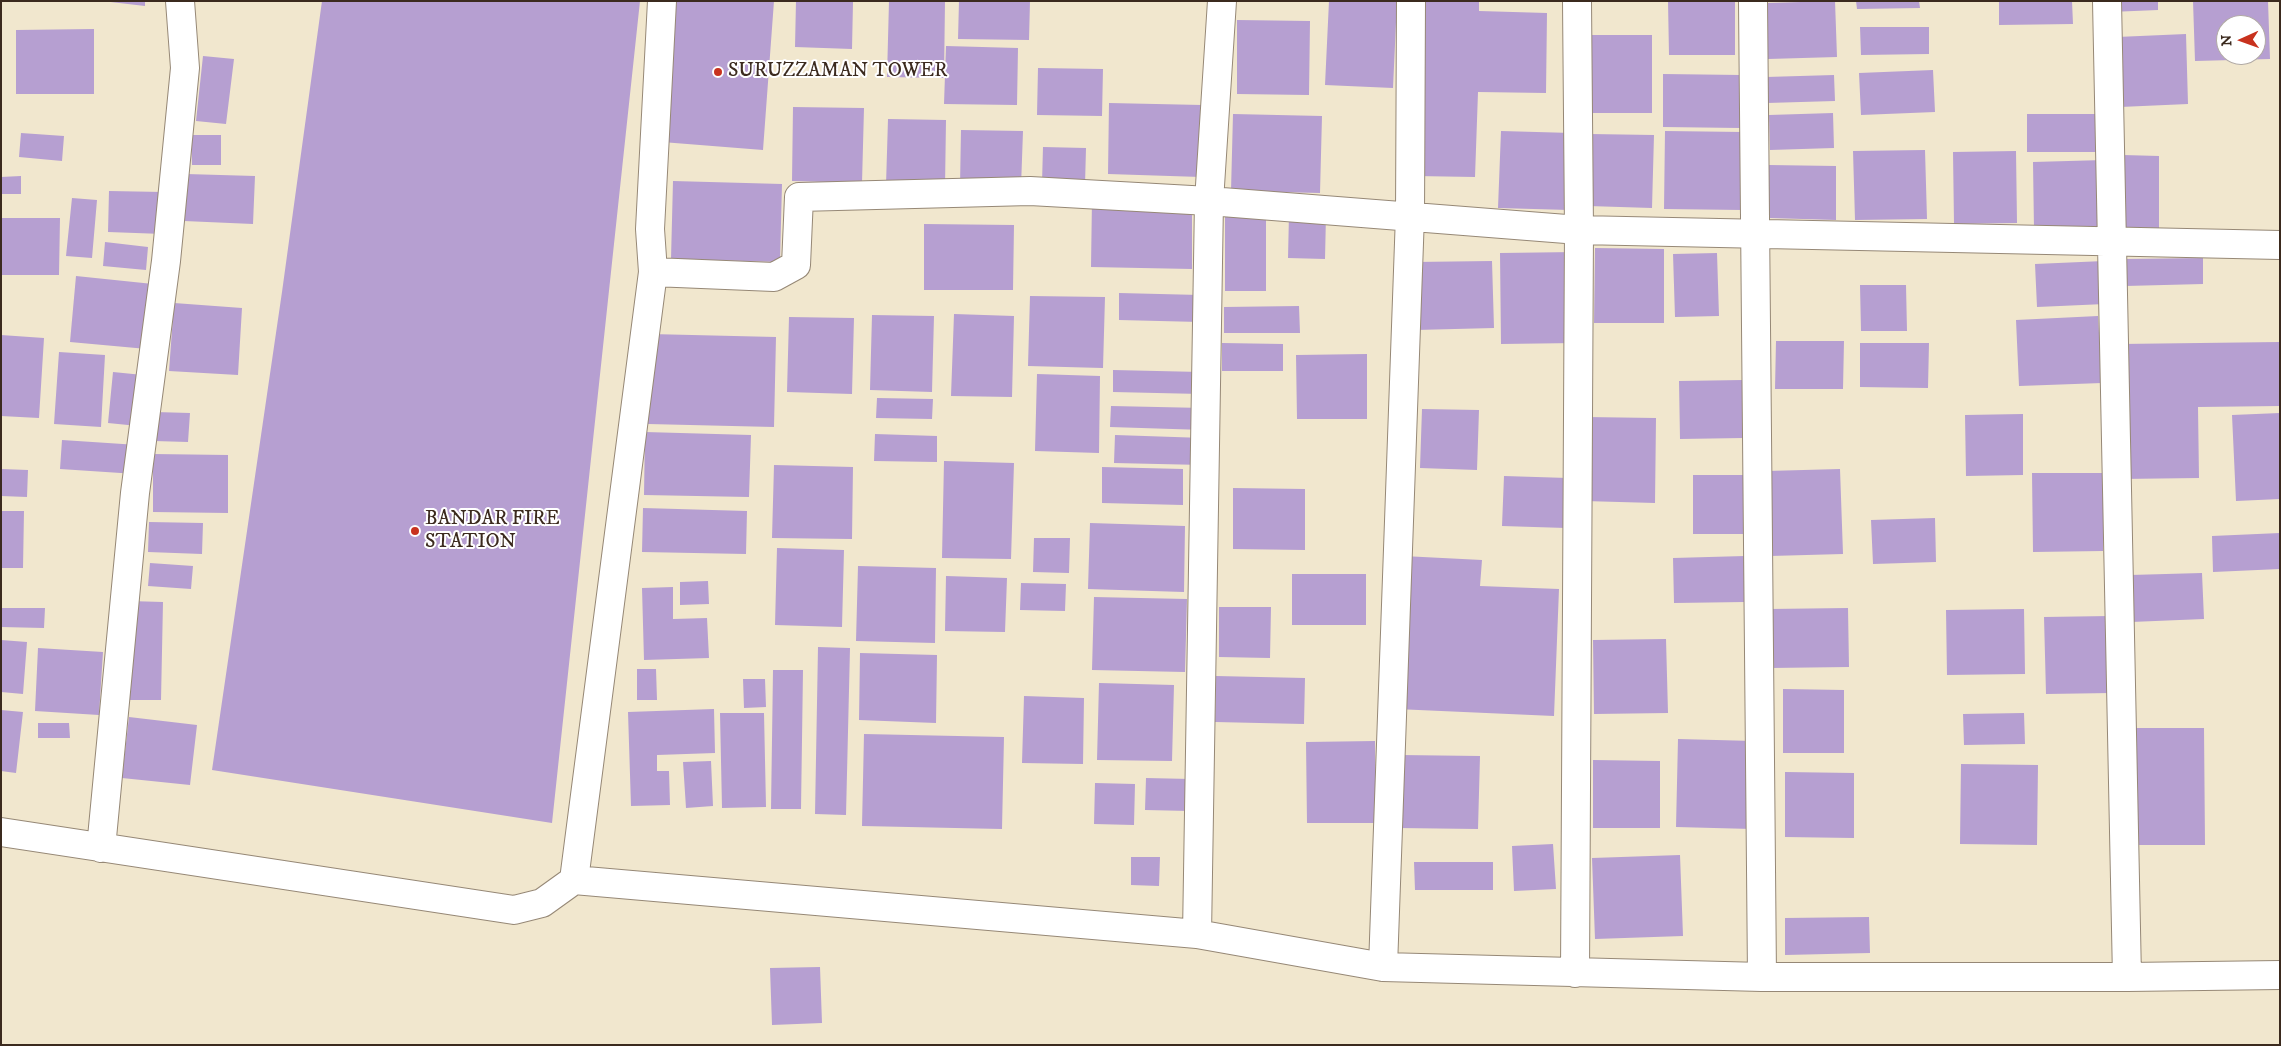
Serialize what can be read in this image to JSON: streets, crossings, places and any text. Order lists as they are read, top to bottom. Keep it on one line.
{"places":["SURUZZAMAN TOWER","BANDAR FIRE STATION"],"north":"left"}
